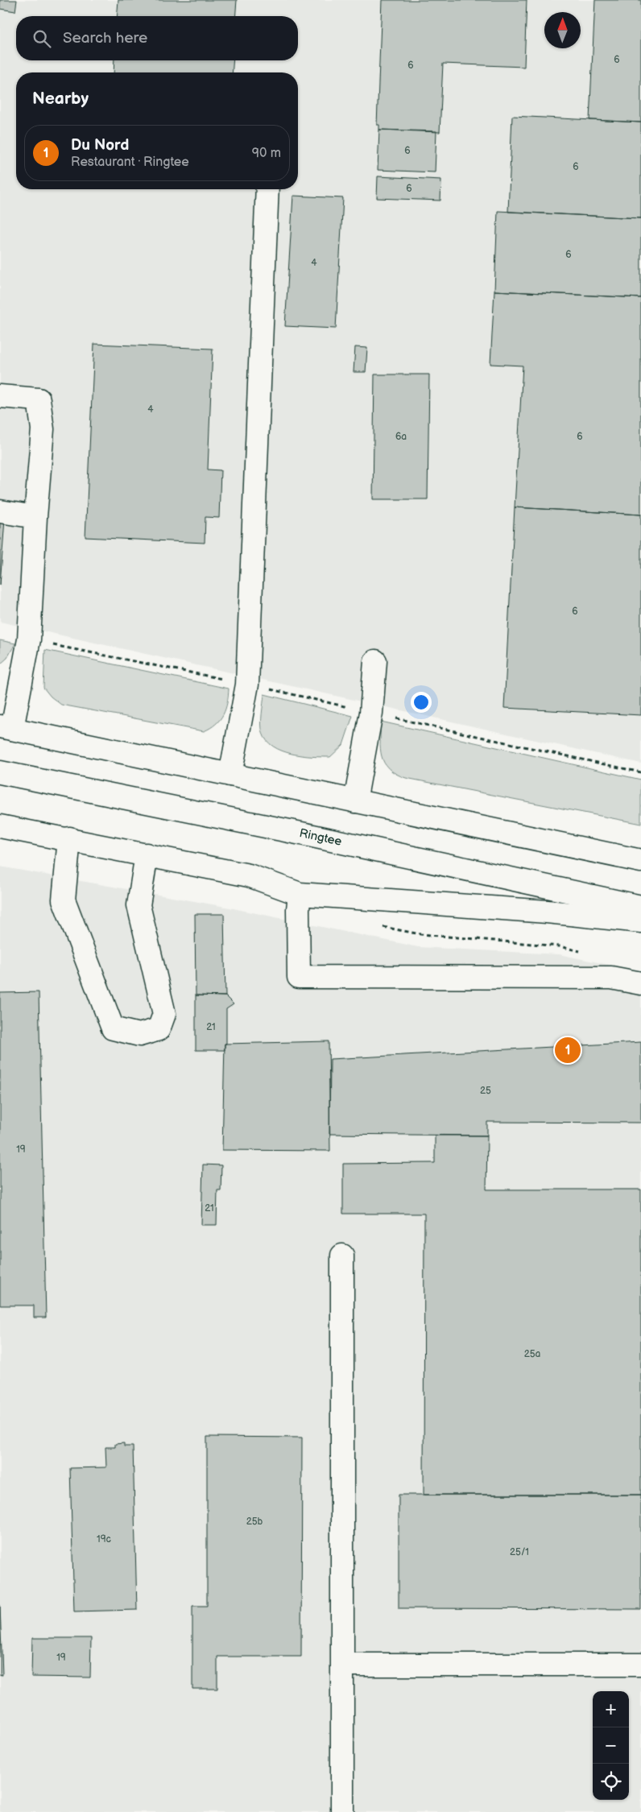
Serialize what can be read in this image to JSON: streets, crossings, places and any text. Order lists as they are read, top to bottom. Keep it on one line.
{"streets":{"main road":["Ringtee"]},"house_numbers":["6","6","6","6","6","6","4","4","6a","6","6","21","25","19","21","25a","25b","19c","25/1","19"],"north":"top","page":{"search":"Search here","heading":"Nearby","list":[{"mark":"1","name":"Du Nord","note":"Restaurant · Ringtee","value":"90 m"}],"pins":"1","map_buttons":["+","−"]}}
